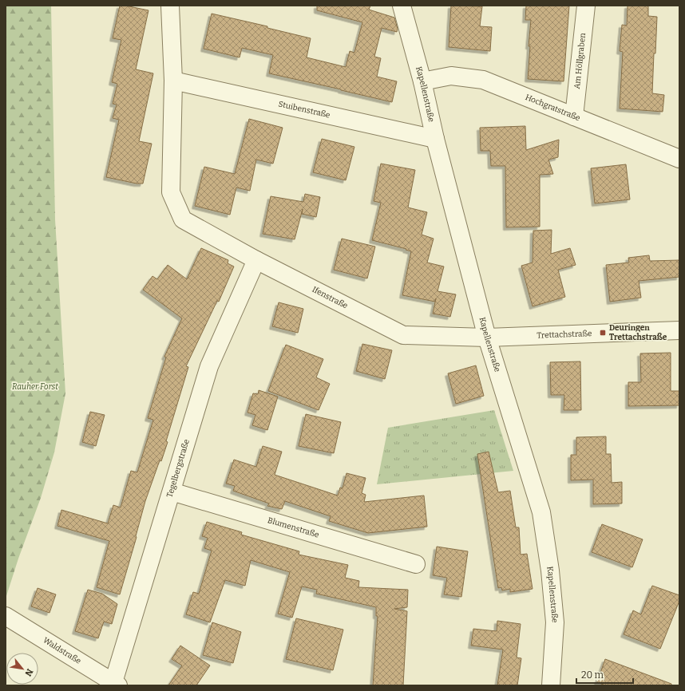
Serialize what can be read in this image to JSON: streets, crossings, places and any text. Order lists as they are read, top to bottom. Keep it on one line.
{"streets":{"street":["Am Höllgraben","Kapellenstraße","Hochgratstraße","Stuibenstraße","Ifenstraße","Trettachstraße","Tegelbergstraße","Blumenstraße","Waldstraße"]},"crossings":[["Am Höllgraben","Hochgratstraße"],["Kapellenstraße","Hochgratstraße"],["Kapellenstraße","Stuibenstraße"],["Kapellenstraße","Ifenstraße"],["Kapellenstraße","Trettachstraße"],["Stuibenstraße","Ifenstraße"],["Ifenstraße","Trettachstraße"],["Ifenstraße","Tegelbergstraße"],["Tegelbergstraße","Blumenstraße"],["Tegelbergstraße","Waldstraße"]],"parks":["Rauher Forst"],"places":{"transit":["Deuringen Trettachstraße"]},"scale_bar":"20 m","north":"bottom right"}
